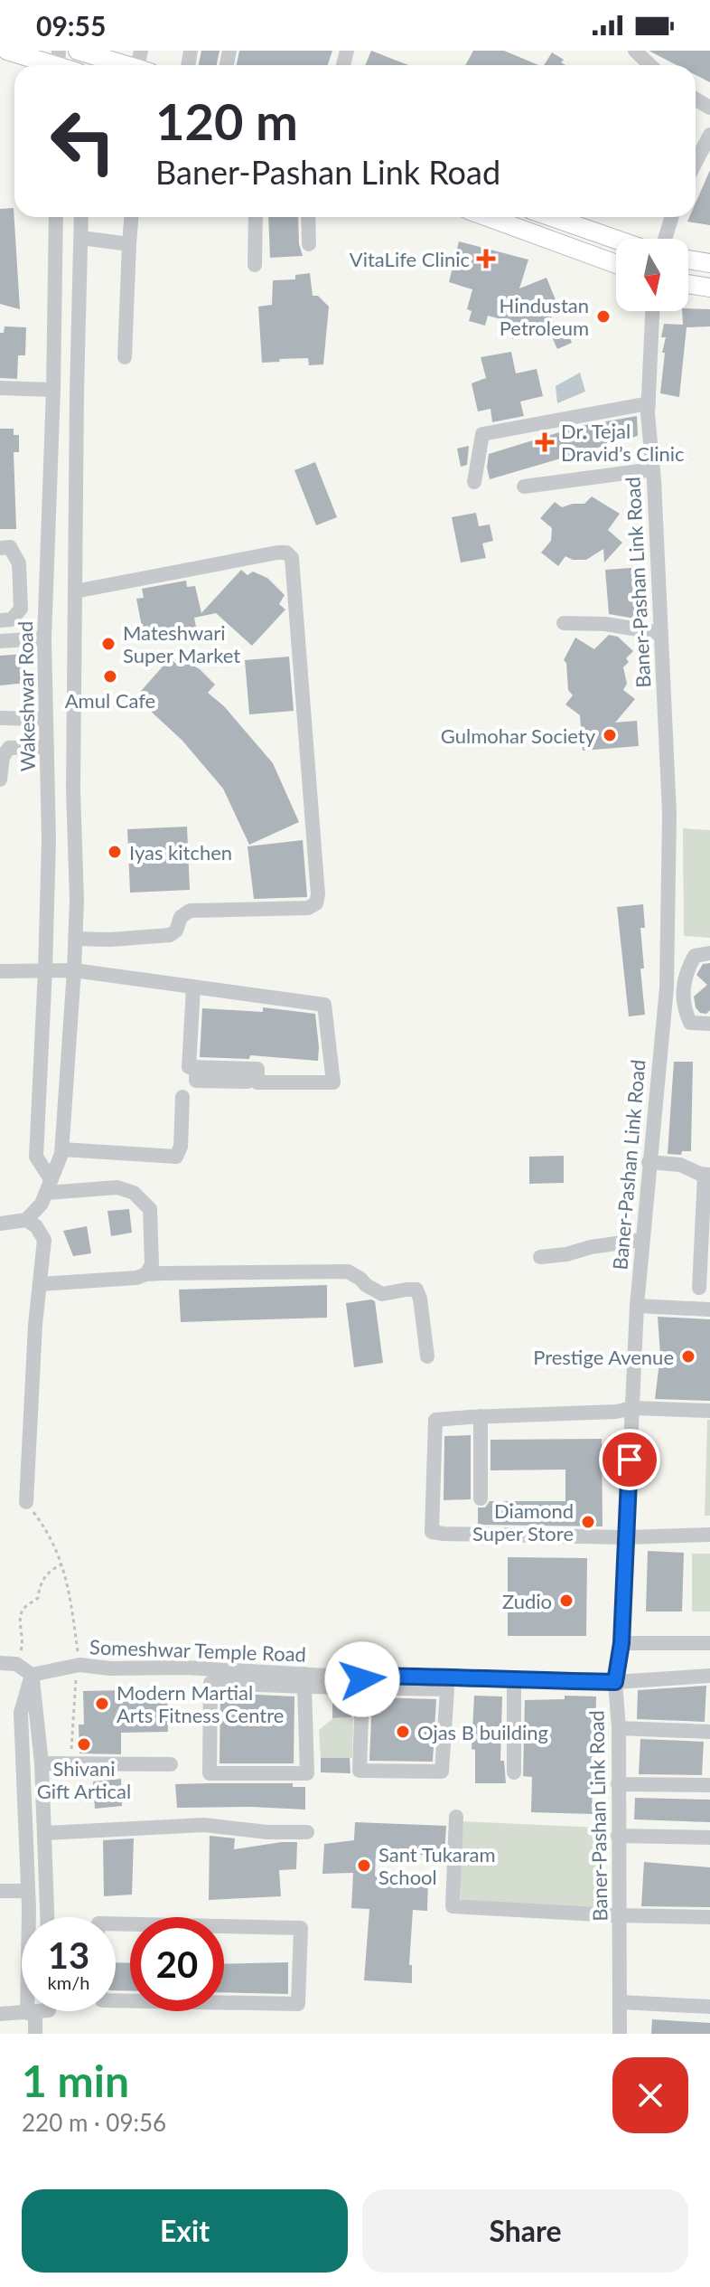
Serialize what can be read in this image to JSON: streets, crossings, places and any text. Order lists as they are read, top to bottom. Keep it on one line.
{"streets":{"street":["Baner-Pashan Link Road","Wakeshwar Road","Someshwar Temple Road"]},"crossings":[["Baner-Pashan Link Road","Someshwar Temple Road"]],"places":{"health":["VitaLife Clinic","Dr. Tejal Dravid’s Clinic"],"other":["Hindustan Petroleum","Mateshwari Super Market","Amul Cafe","Gulmohar Society","Iyas kitchen","Prestige Avenue","Diamond Super Store","Zudio","Modern Martial Arts Fitness Centre","Ojas B building","Shivani Gift Artical","Sant Tukaram School"]},"north":"bottom","page":{"status":"09:55","turn":["120 m","Baner-Pashan Link Road"],"speed":"13 km/h","limit":"20","heading":["1 min","220 m · 09:56"],"buttons":["Exit","Share"]}}
